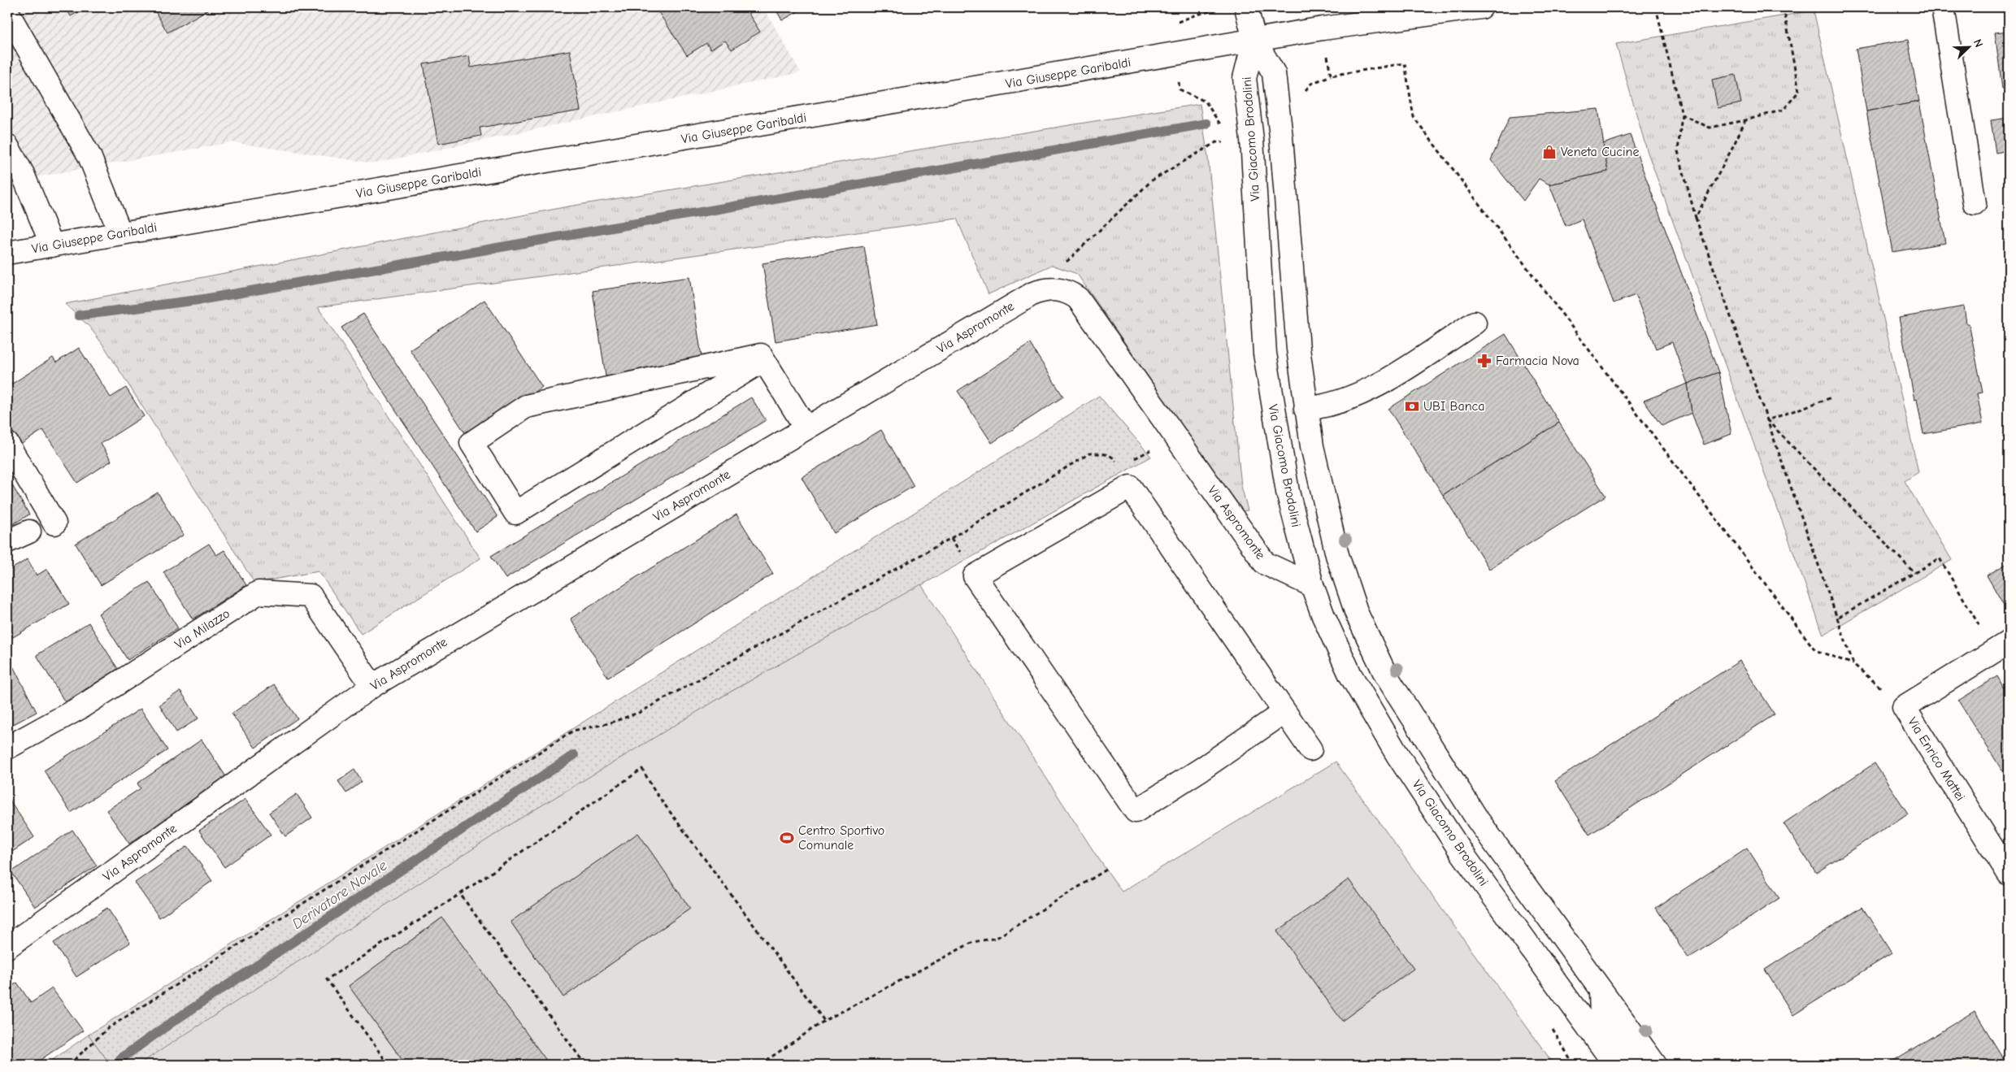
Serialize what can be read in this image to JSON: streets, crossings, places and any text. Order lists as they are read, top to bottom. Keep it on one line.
{"streets":{"main road":["Via Giuseppe Garibaldi","Via Giacomo Brodolini","Via Aspromonte","Via Milazzo","Via Enrico Mattei"]},"crossings":[["Via Giuseppe Garibaldi","Via Giacomo Brodolini"],["Via Giacomo Brodolini","Via Aspromonte"],["Via Aspromonte","Via Milazzo"]],"water":["Derivatore Novale"],"places":{"shop":["Veneta Cucine"],"pharmacy":["Farmacia Nova"],"bank":["UBI Banca"],"sports":["Centro Sportivo Comunale"]},"north":"top right"}
